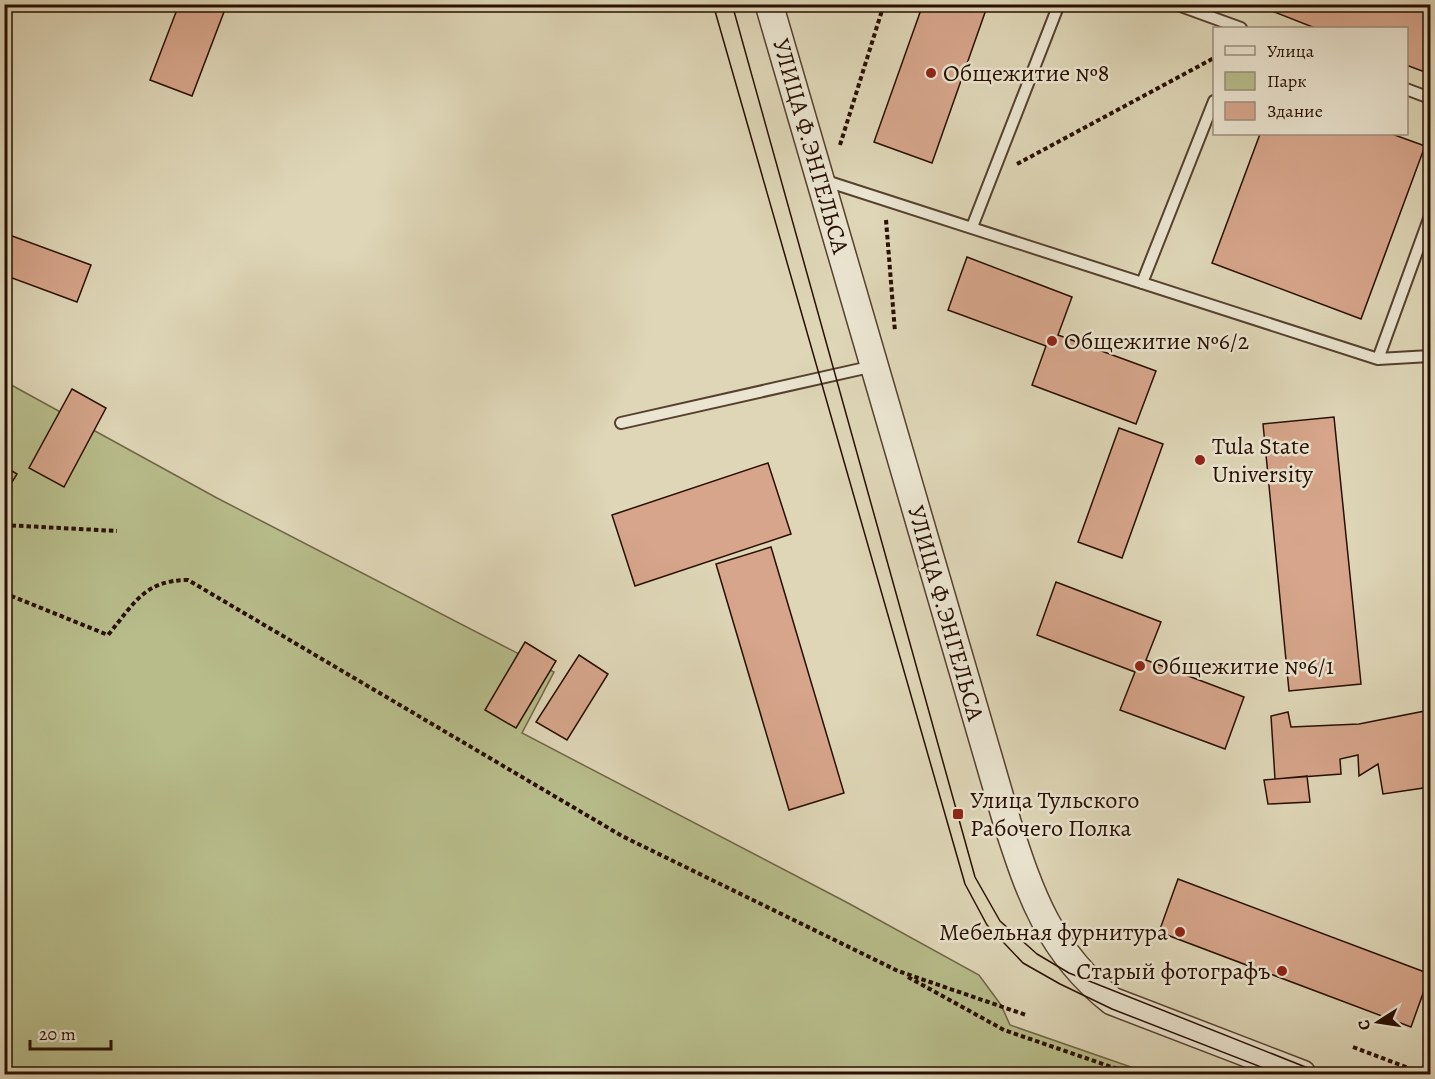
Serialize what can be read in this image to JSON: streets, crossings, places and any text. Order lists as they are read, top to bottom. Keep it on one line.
{"streets":{"street":["УЛИЦА Ф.ЭНГЕЛЬСА"]},"places":{"other":["Общежитие №8","Общежитие №6/2","Tula State University","Общежитие №6/1","Мебельная фурнитура","Старый фотографъ"],"transit":["Улица Тульского Рабочего Полка"]},"legend":["Улица","Парк","Здание"],"scale_bar":"20 m","north":"left"}
